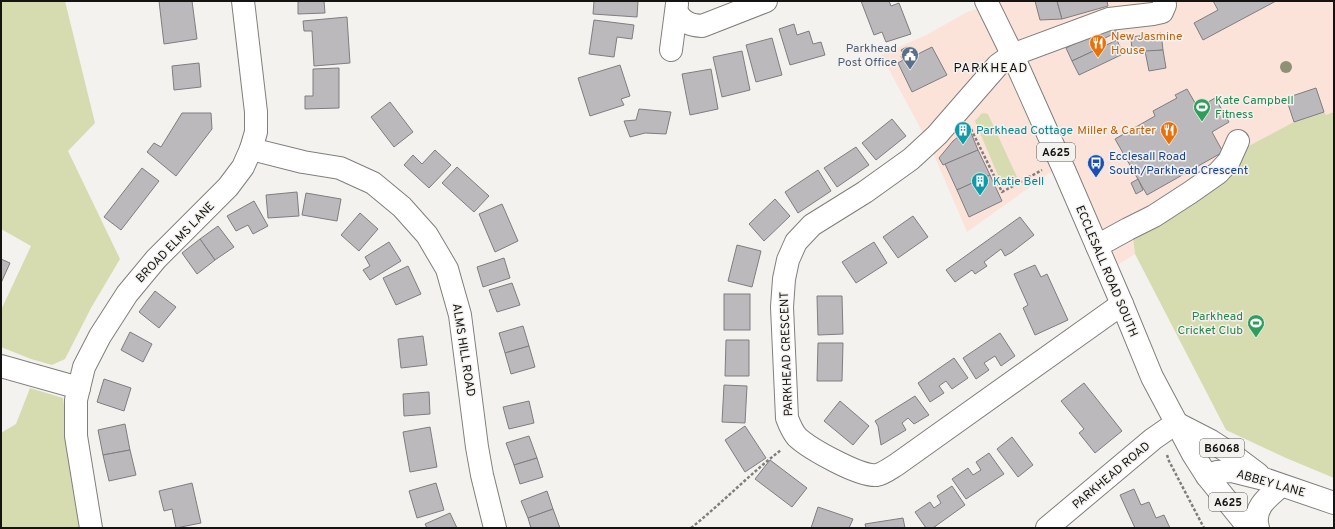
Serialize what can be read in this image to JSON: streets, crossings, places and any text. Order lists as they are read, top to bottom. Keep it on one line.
{"streets":{"street":["A625","BROAD ELMS LANE","ECCLESALL ROAD SOUTH","ALMS HILL ROAD","PARKHEAD CRESCENT","B6068","PARKHEAD ROAD","ABBEY LANE"]},"crossings":[["A625","B6068"],["A625","ABBEY LANE"],["BROAD ELMS LANE","ALMS HILL ROAD"],["ECCLESALL ROAD SOUTH","PARKHEAD CRESCENT"],["ECCLESALL ROAD SOUTH","B6068"],["ECCLESALL ROAD SOUTH","PARKHEAD ROAD"],["ECCLESALL ROAD SOUTH","ABBEY LANE"],["B6068","PARKHEAD ROAD"],["B6068","ABBEY LANE"]],"districts":["PARKHEAD"],"places":{"restaurant":["New Jasmine House","Miller & Carter"],"public building":["Parkhead Post Office"],"sports":["Kate Campbell Fitness","Parkhead Cricket Club"],"building":["Parkhead Cottage","Katie Bell"],"bus stop":["Ecclesall Road South/Parkhead Crescent"]}}
